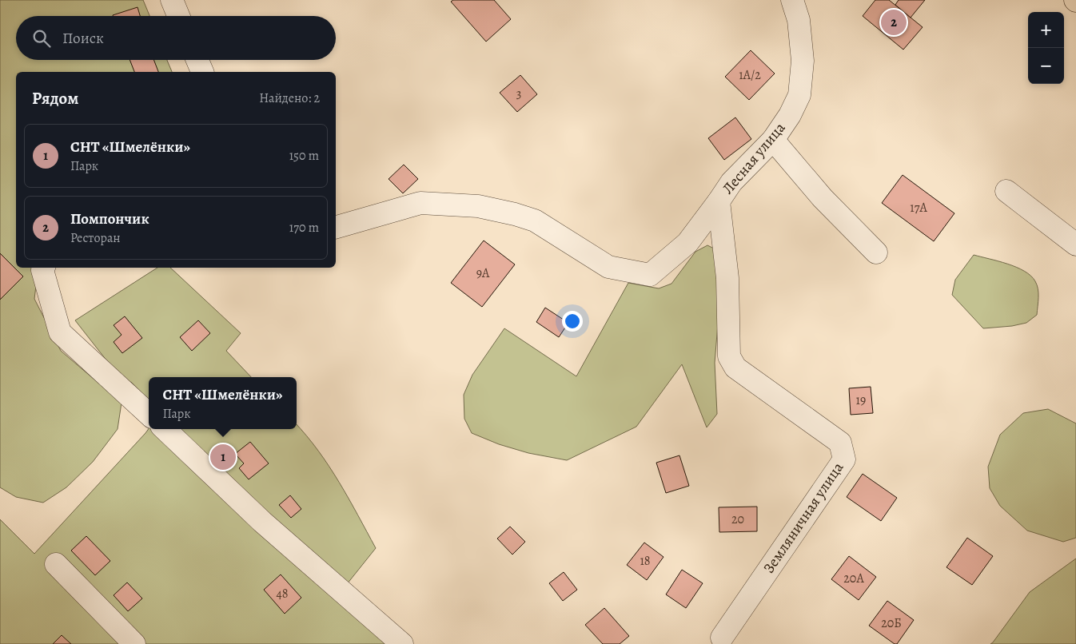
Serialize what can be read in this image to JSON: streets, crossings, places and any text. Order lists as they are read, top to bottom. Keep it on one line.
{"streets":{"street":["Лесная улица","Земляничная улица"]},"crossings":[["Лесная улица","Земляничная улица"]],"house_numbers":["1А/2","3","17А","9А","19","20","18","20А","48","20Б"],"page":{"pins":["2","1"],"map_buttons":["+","−"],"search":"Поиск","heading":["Рядом","Найдено: 2"],"list":[{"mark":"1","name":"СНТ «Шмелёнки»","note":"Парк","value":"150 m"},{"mark":"2","name":"Помпончик","note":"Ресторан","value":"170 m"}],"popup":["СНТ «Шмелёнки»","Парк"]}}
